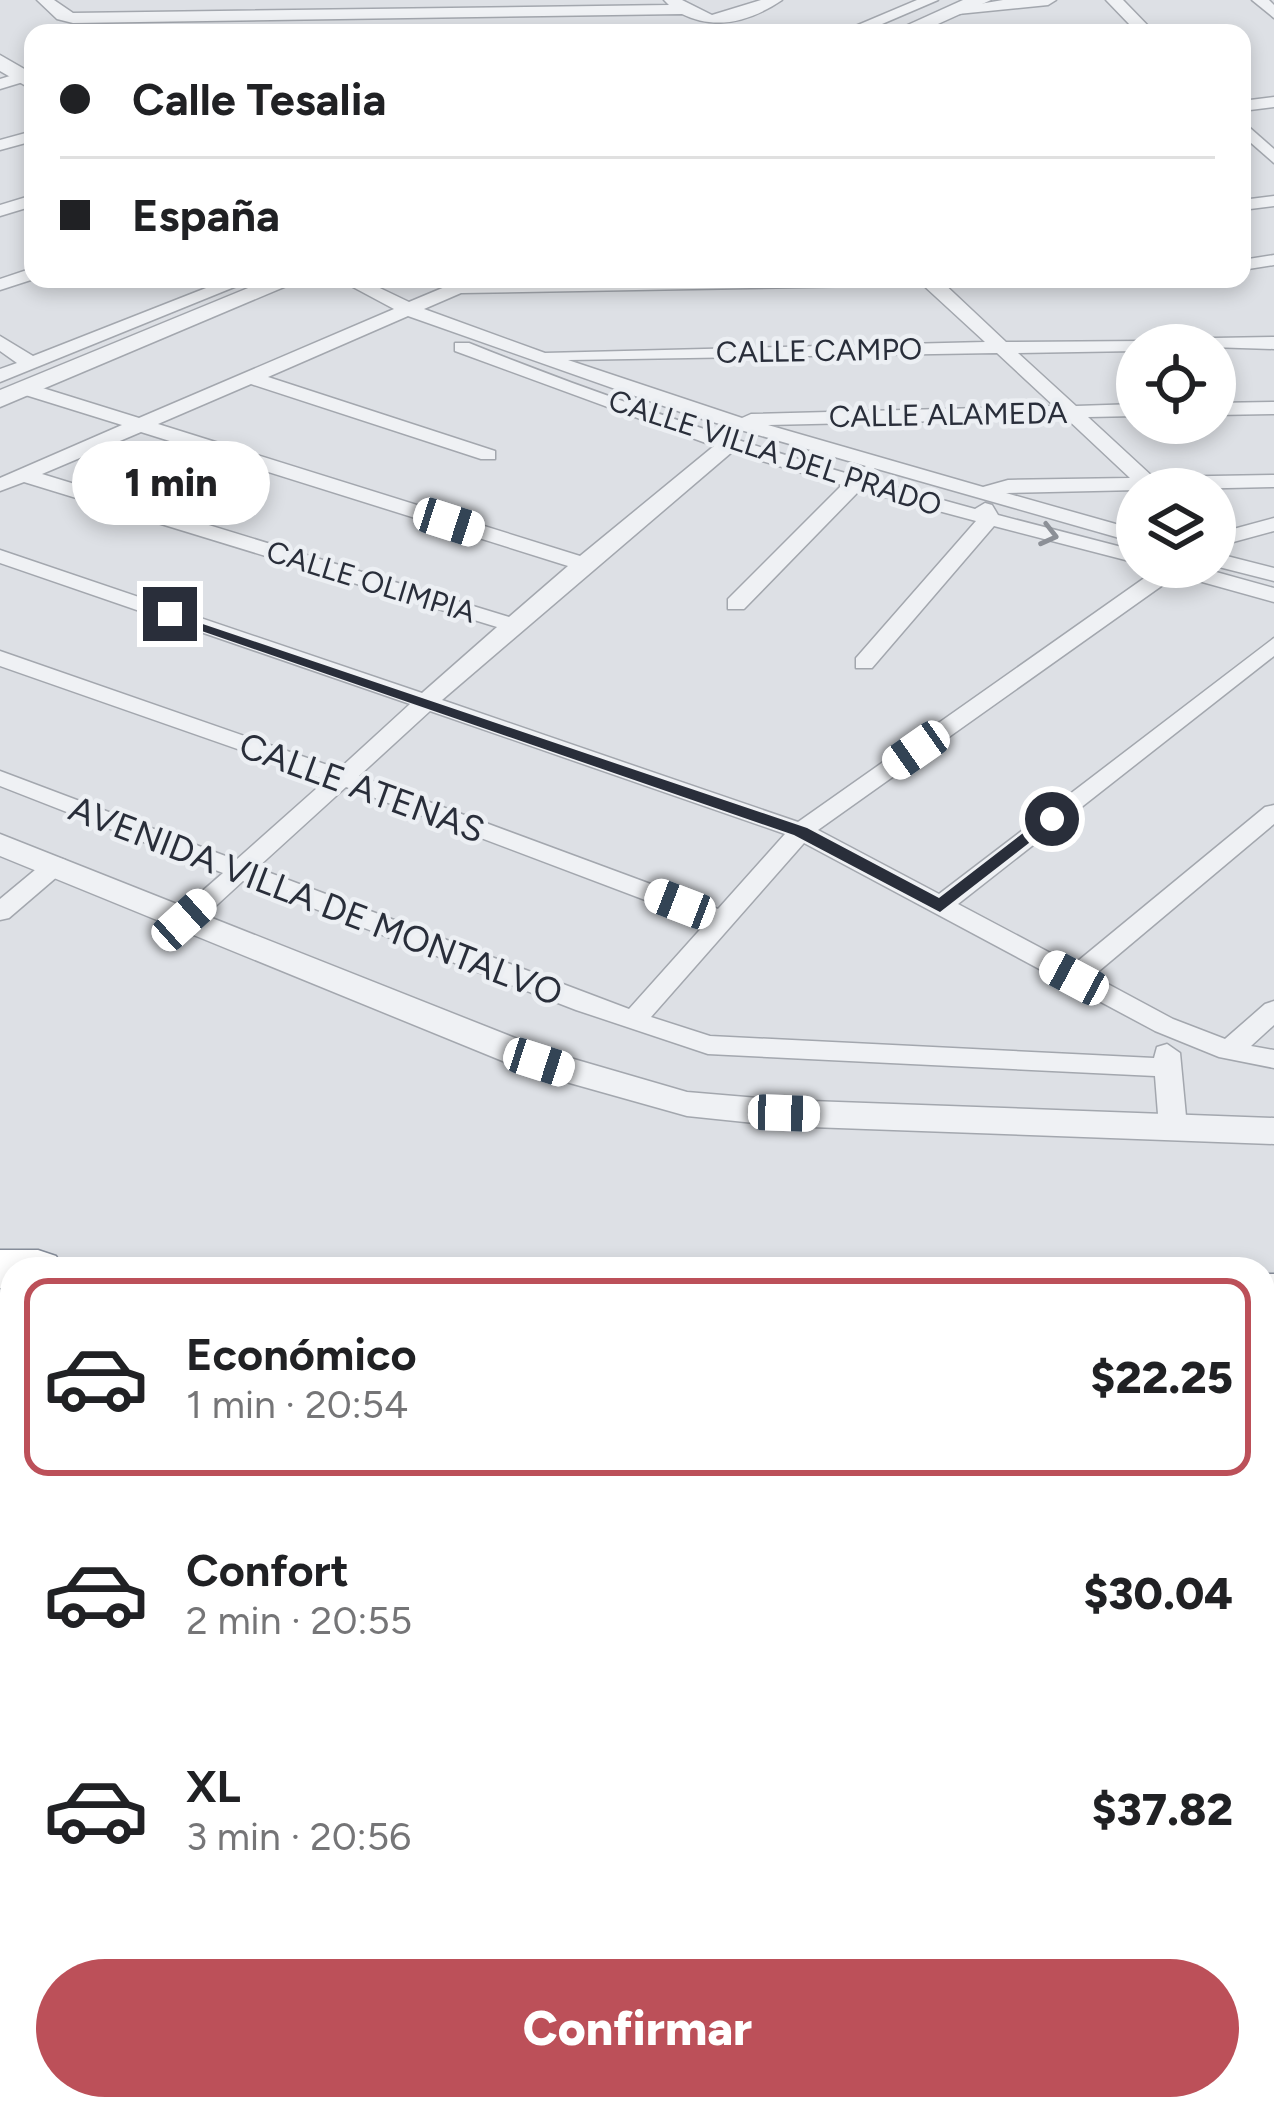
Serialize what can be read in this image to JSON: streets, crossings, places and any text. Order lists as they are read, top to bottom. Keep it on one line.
{"streets":{"street":["CALLE CAMPO","CALLE ALAMEDA","CALLE VILLA DEL PRADO","CALLE OLIMPIA","CALLE ATENAS","AVENIDA VILLA DE MONTALVO"]},"crossings":[["CALLE CAMPO","CALLE VILLA DEL PRADO"],["CALLE ALAMEDA","CALLE VILLA DEL PRADO"]],"page":{"banner":["Calle Tesalia","España"],"bubble":"1 min","list":[{"name":"Económico","note":"1 min · 20:54","value":"$22.25"},{"name":"Confort","note":"2 min · 20:55","value":"$30.04"},{"name":"XL","note":"3 min · 20:56","value":"$37.82"}],"buttons":"Confirmar"}}
